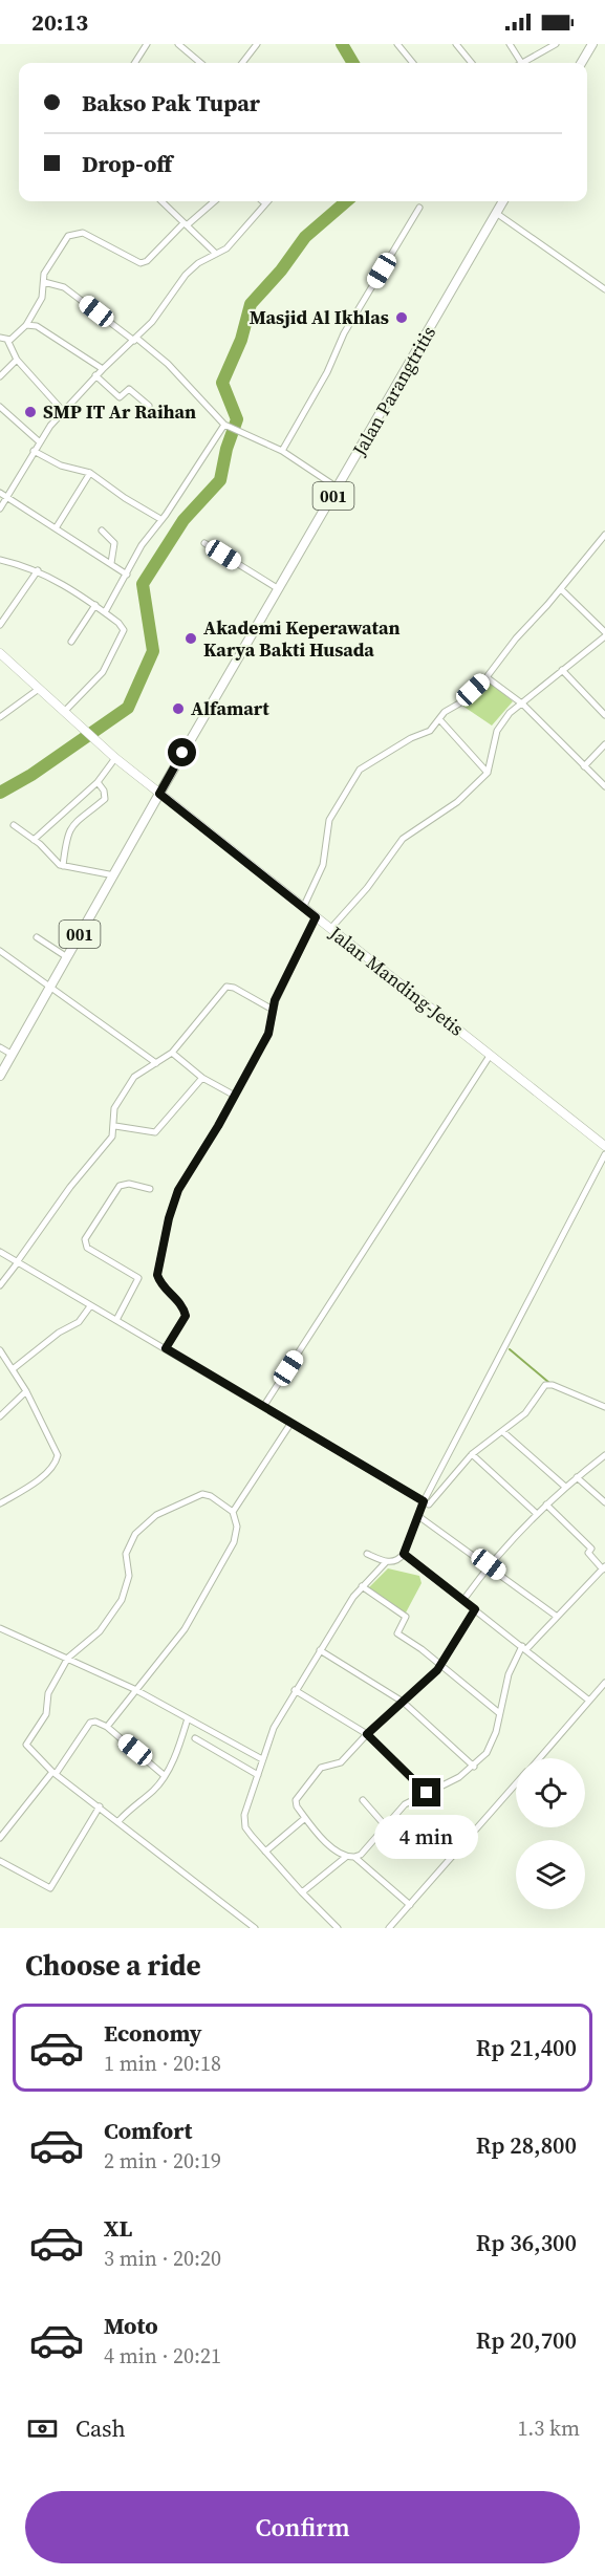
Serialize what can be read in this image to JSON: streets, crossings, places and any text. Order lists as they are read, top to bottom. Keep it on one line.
{"streets":{"main road":["Jalan Parangtritis","001","Jalan Manding-Jetis"]},"crossings":[["Jalan Parangtritis","Jalan Manding-Jetis"]],"places":["Masjid Al Ikhlas","SMP IT Ar Raihan","Akademi Keperawatan Karya Bakti Husada","Alfamart"],"page":{"status":"20:13","banner":["Bakso Pak Tupar","Drop-off"],"bubble":"4 min","heading":"Choose a ride","list":[{"name":"Economy","note":"1 min · 20:18","value":"Rp 21,400"},{"name":"Comfort","note":"2 min · 20:19","value":"Rp 28,800"},{"name":"XL","note":"3 min · 20:20","value":"Rp 36,300"},{"name":"Moto","note":"4 min · 20:21","value":"Rp 20,700"}],"pay":["Cash","1.3 km"],"buttons":"Confirm"}}
